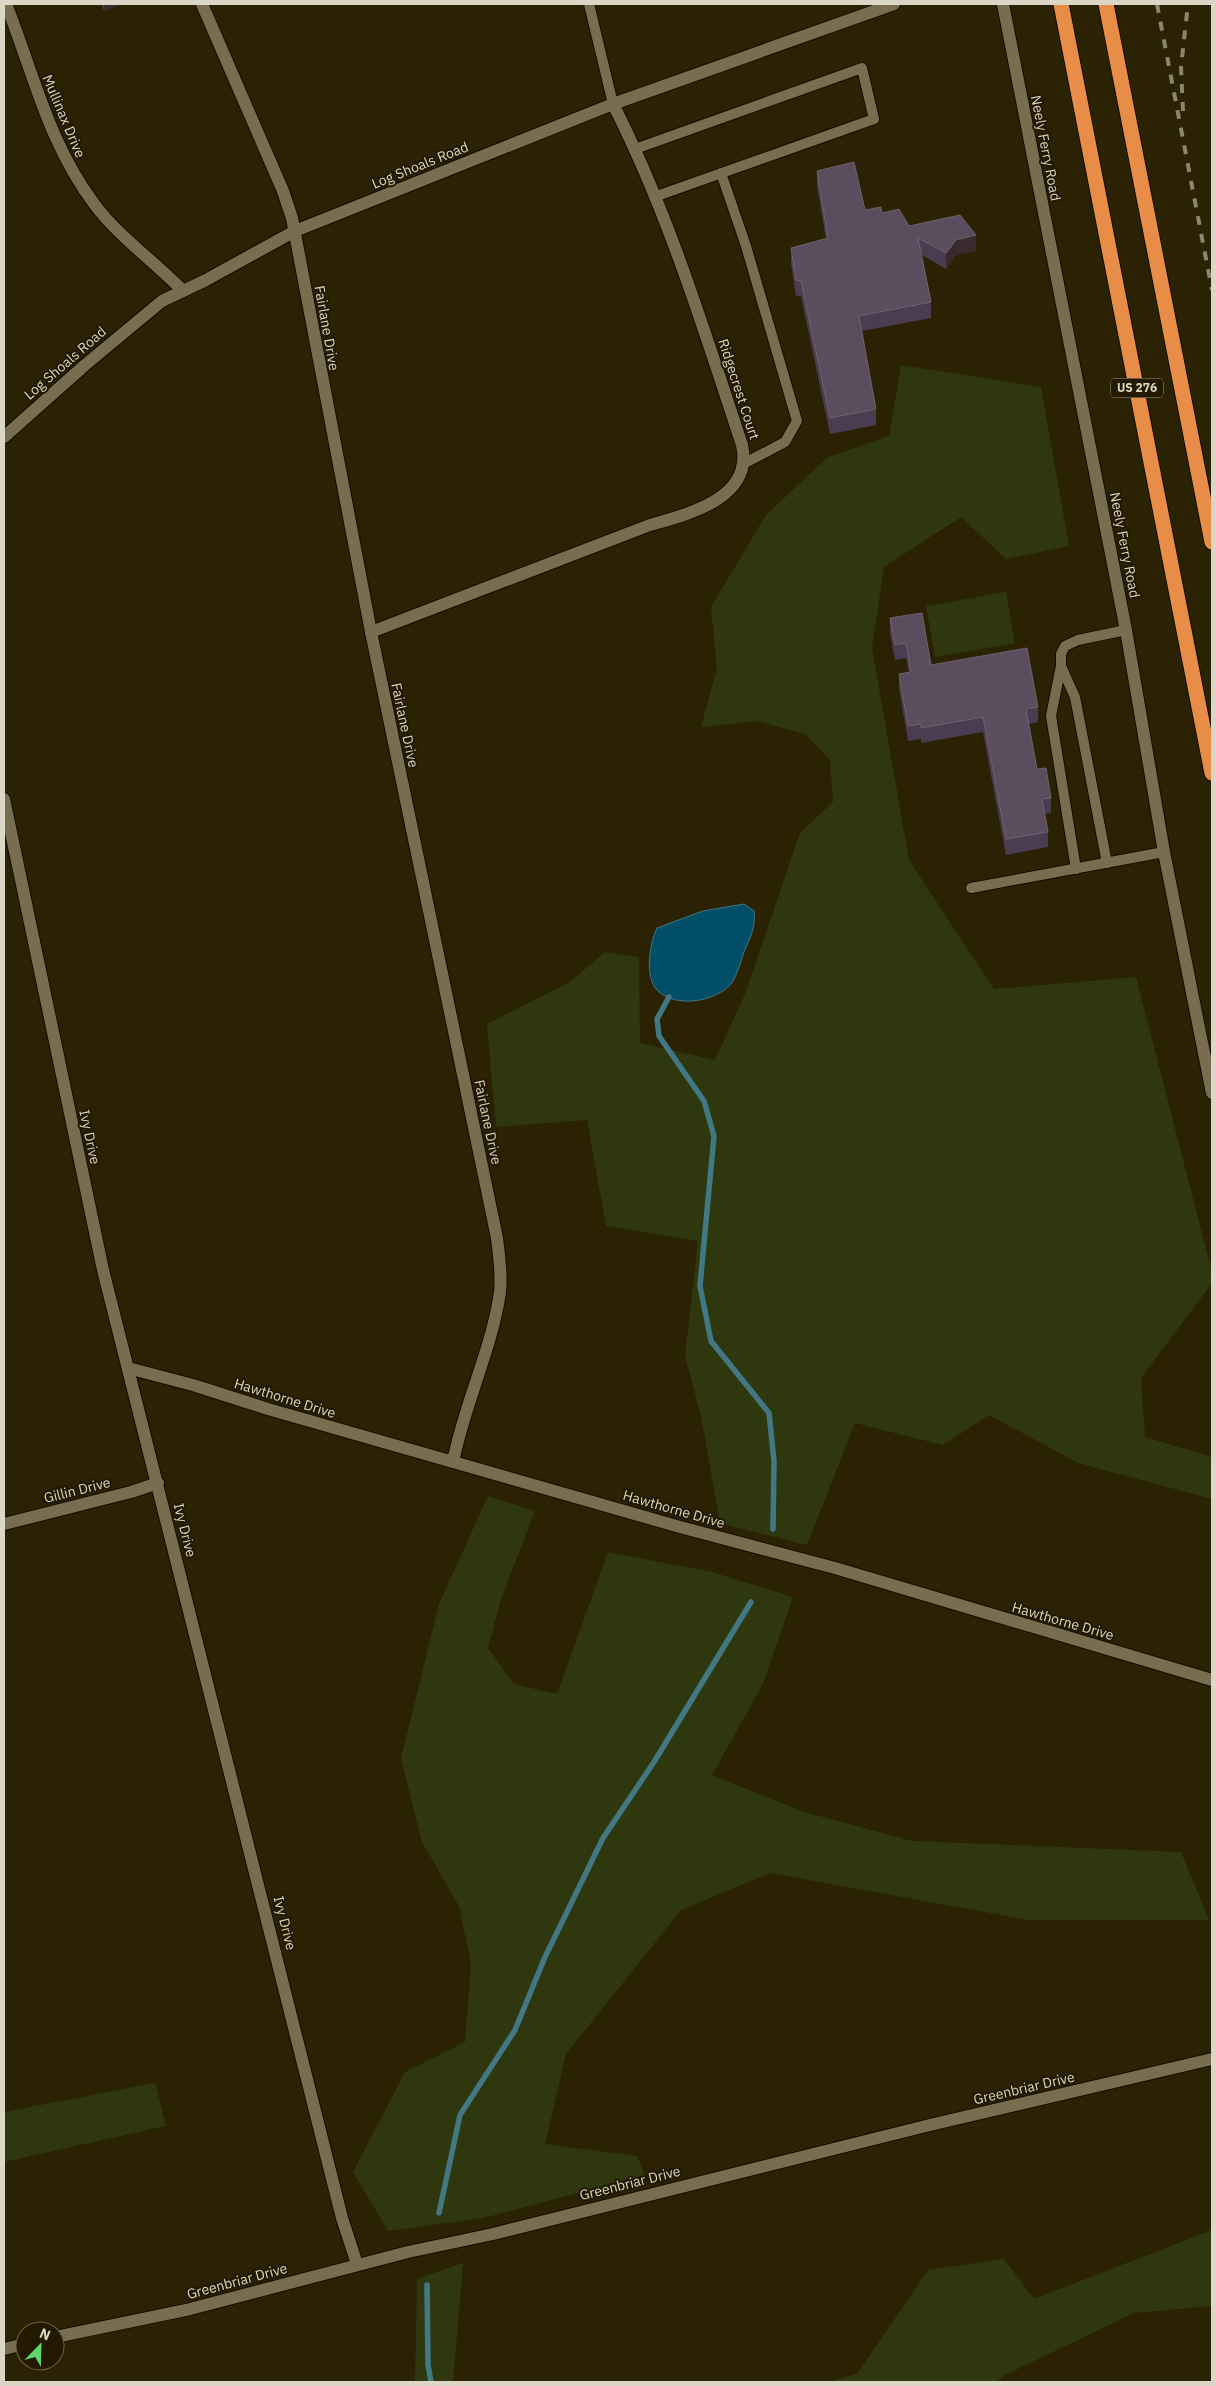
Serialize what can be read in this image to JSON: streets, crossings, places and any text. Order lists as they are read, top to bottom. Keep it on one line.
{"streets":{"highway":["US 276"],"street":["Mullinax Drive","Neely Ferry Road","Log Shoals Road","Fairlane Drive","Ridgecrest Court","Ivy Drive","Hawthorne Drive","Gillin Drive","Greenbriar Drive"]},"crossings":[["Mullinax Drive","Log Shoals Road"],["Log Shoals Road","Fairlane Drive"],["Log Shoals Road","Ridgecrest Court"],["Fairlane Drive","Hawthorne Drive"],["Ivy Drive","Hawthorne Drive"],["Ivy Drive","Gillin Drive"],["Ivy Drive","Greenbriar Drive"]],"north":"top right"}
